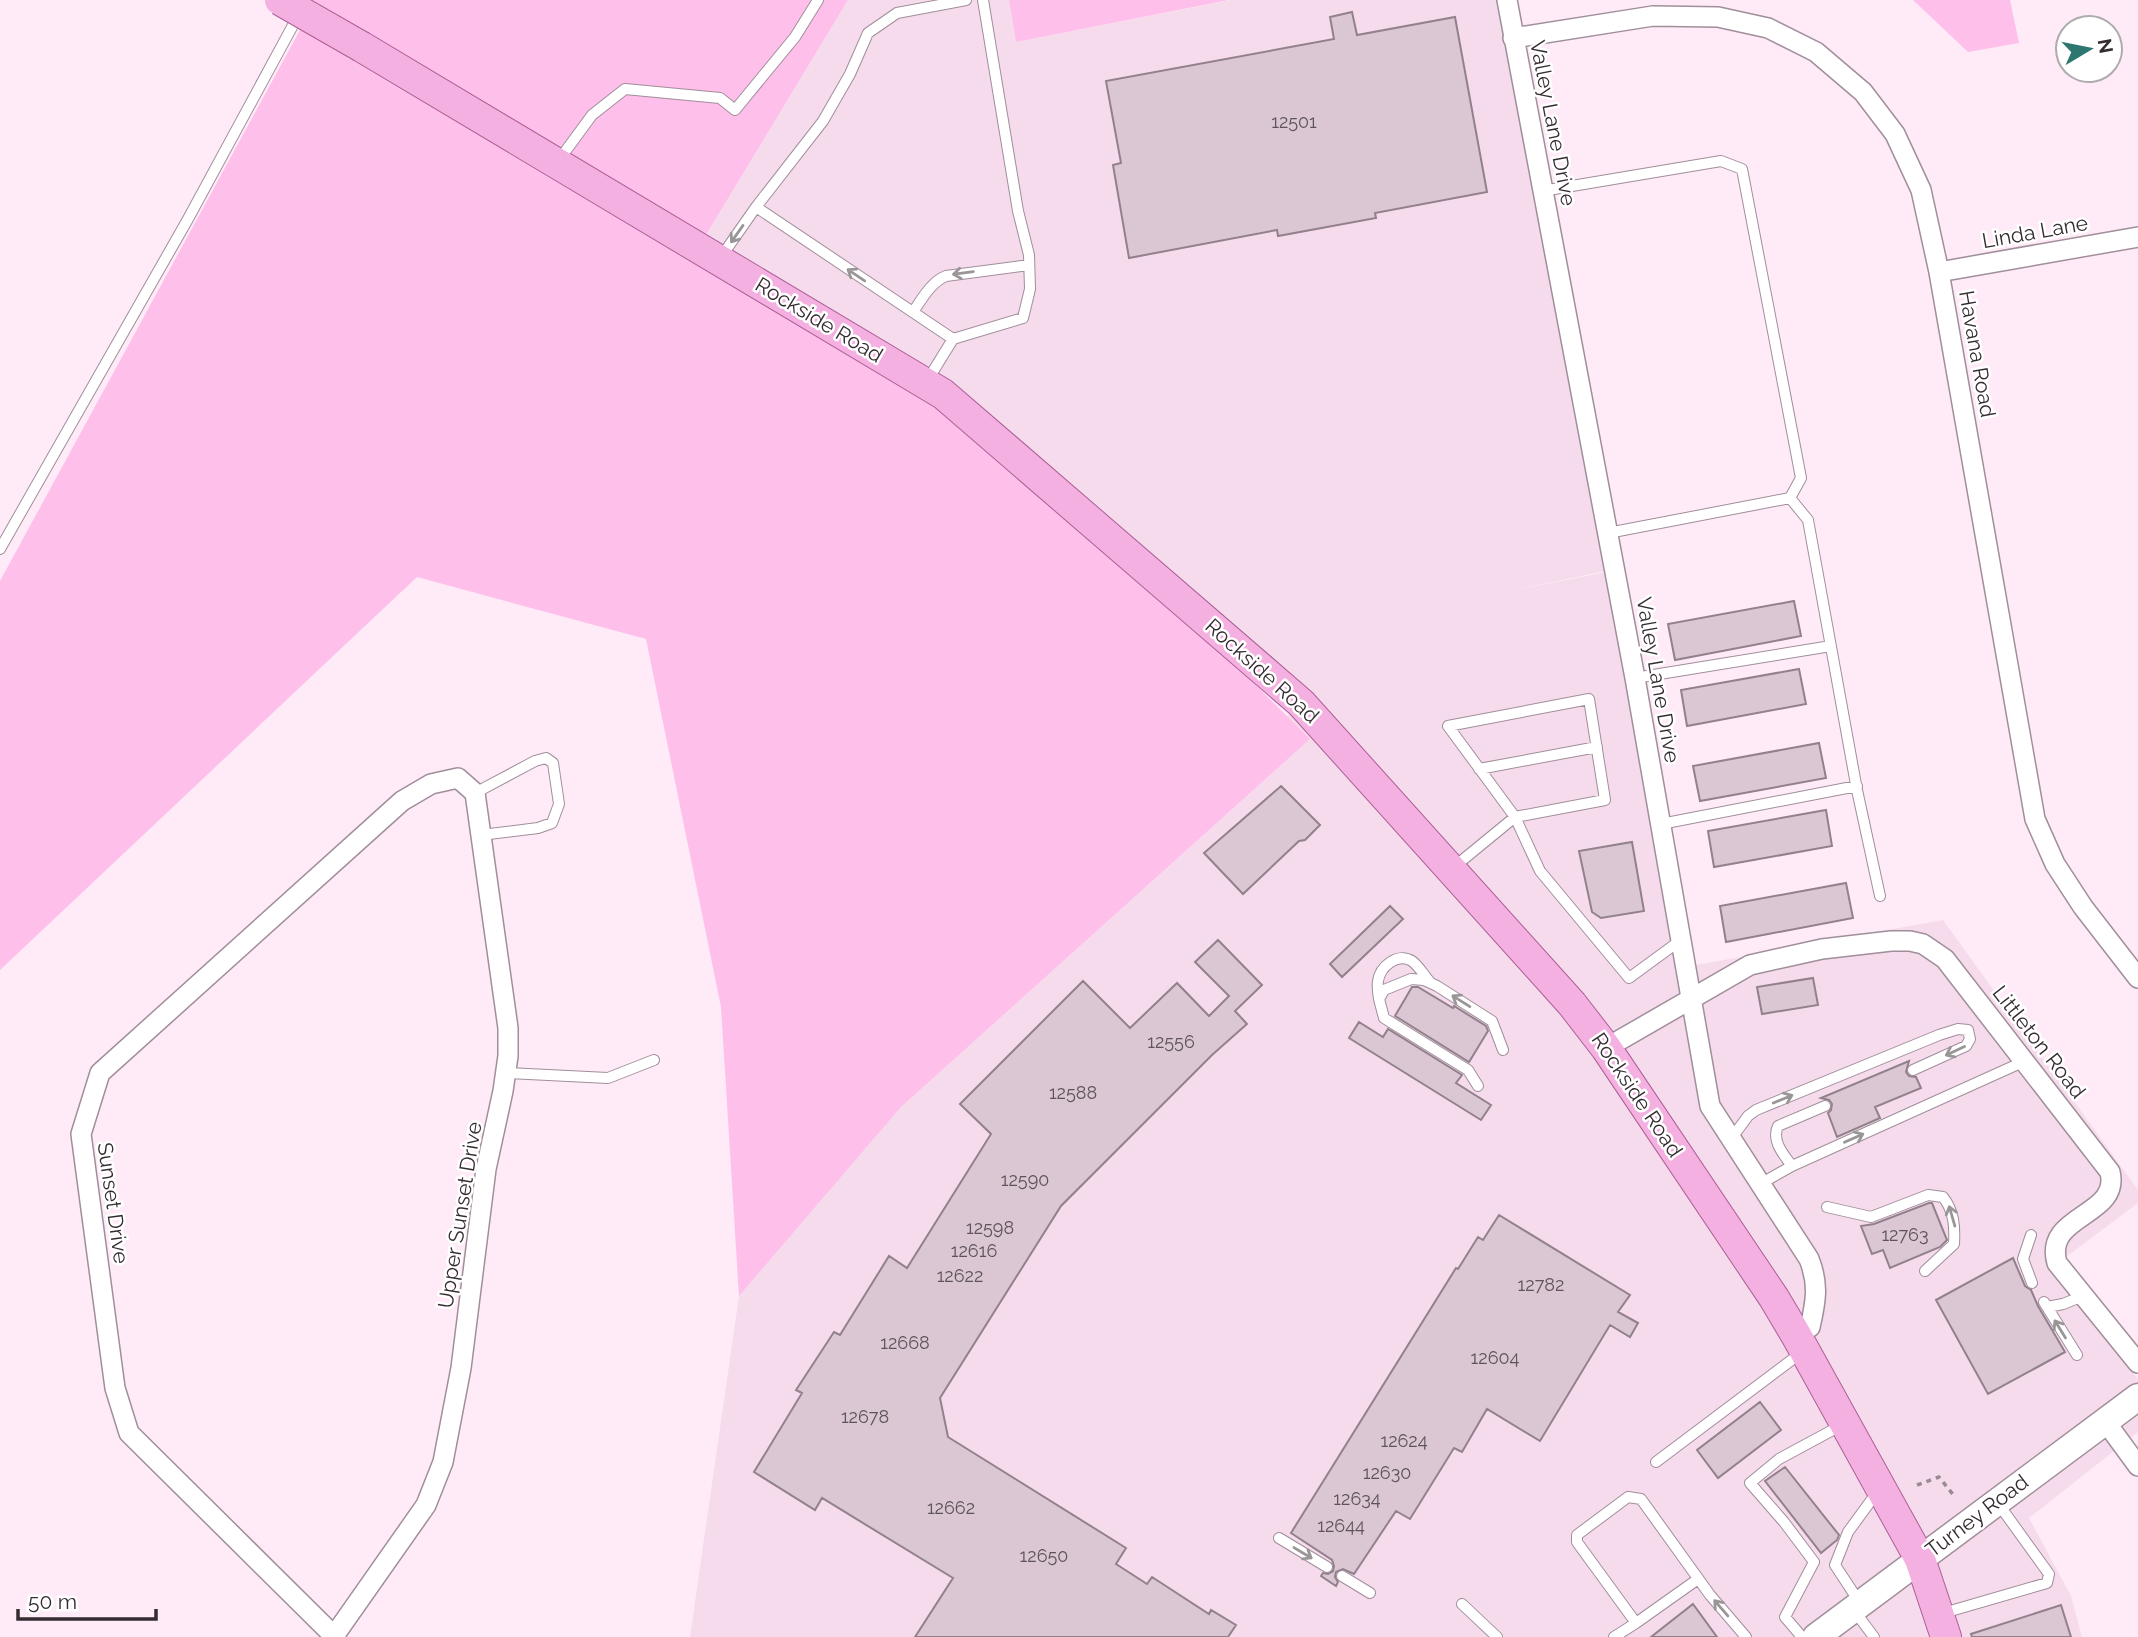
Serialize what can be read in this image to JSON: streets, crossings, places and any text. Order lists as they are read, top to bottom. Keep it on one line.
{"streets":{"main road":["Rockside Road","Turney Road"],"street":["Valley Lane Drive","Linda Lane","Havana Road","Littleton Road","Sunset Drive","Upper Sunset Drive"]},"crossings":[["Valley Lane Drive","Rockside Road"],["Valley Lane Drive","Havana Road"],["Valley Lane Drive","Littleton Road"],["Linda Lane","Havana Road"],["Rockside Road","Littleton Road"],["Rockside Road","Turney Road"],["Sunset Drive","Upper Sunset Drive"]],"house_numbers":["12501","12556","12588","12590","12598","12763","12616","12622","12782","12668","12604","12678","12624","12630","12634","12662","12644","12650"],"scale_bar":"50 m","north":"right"}
